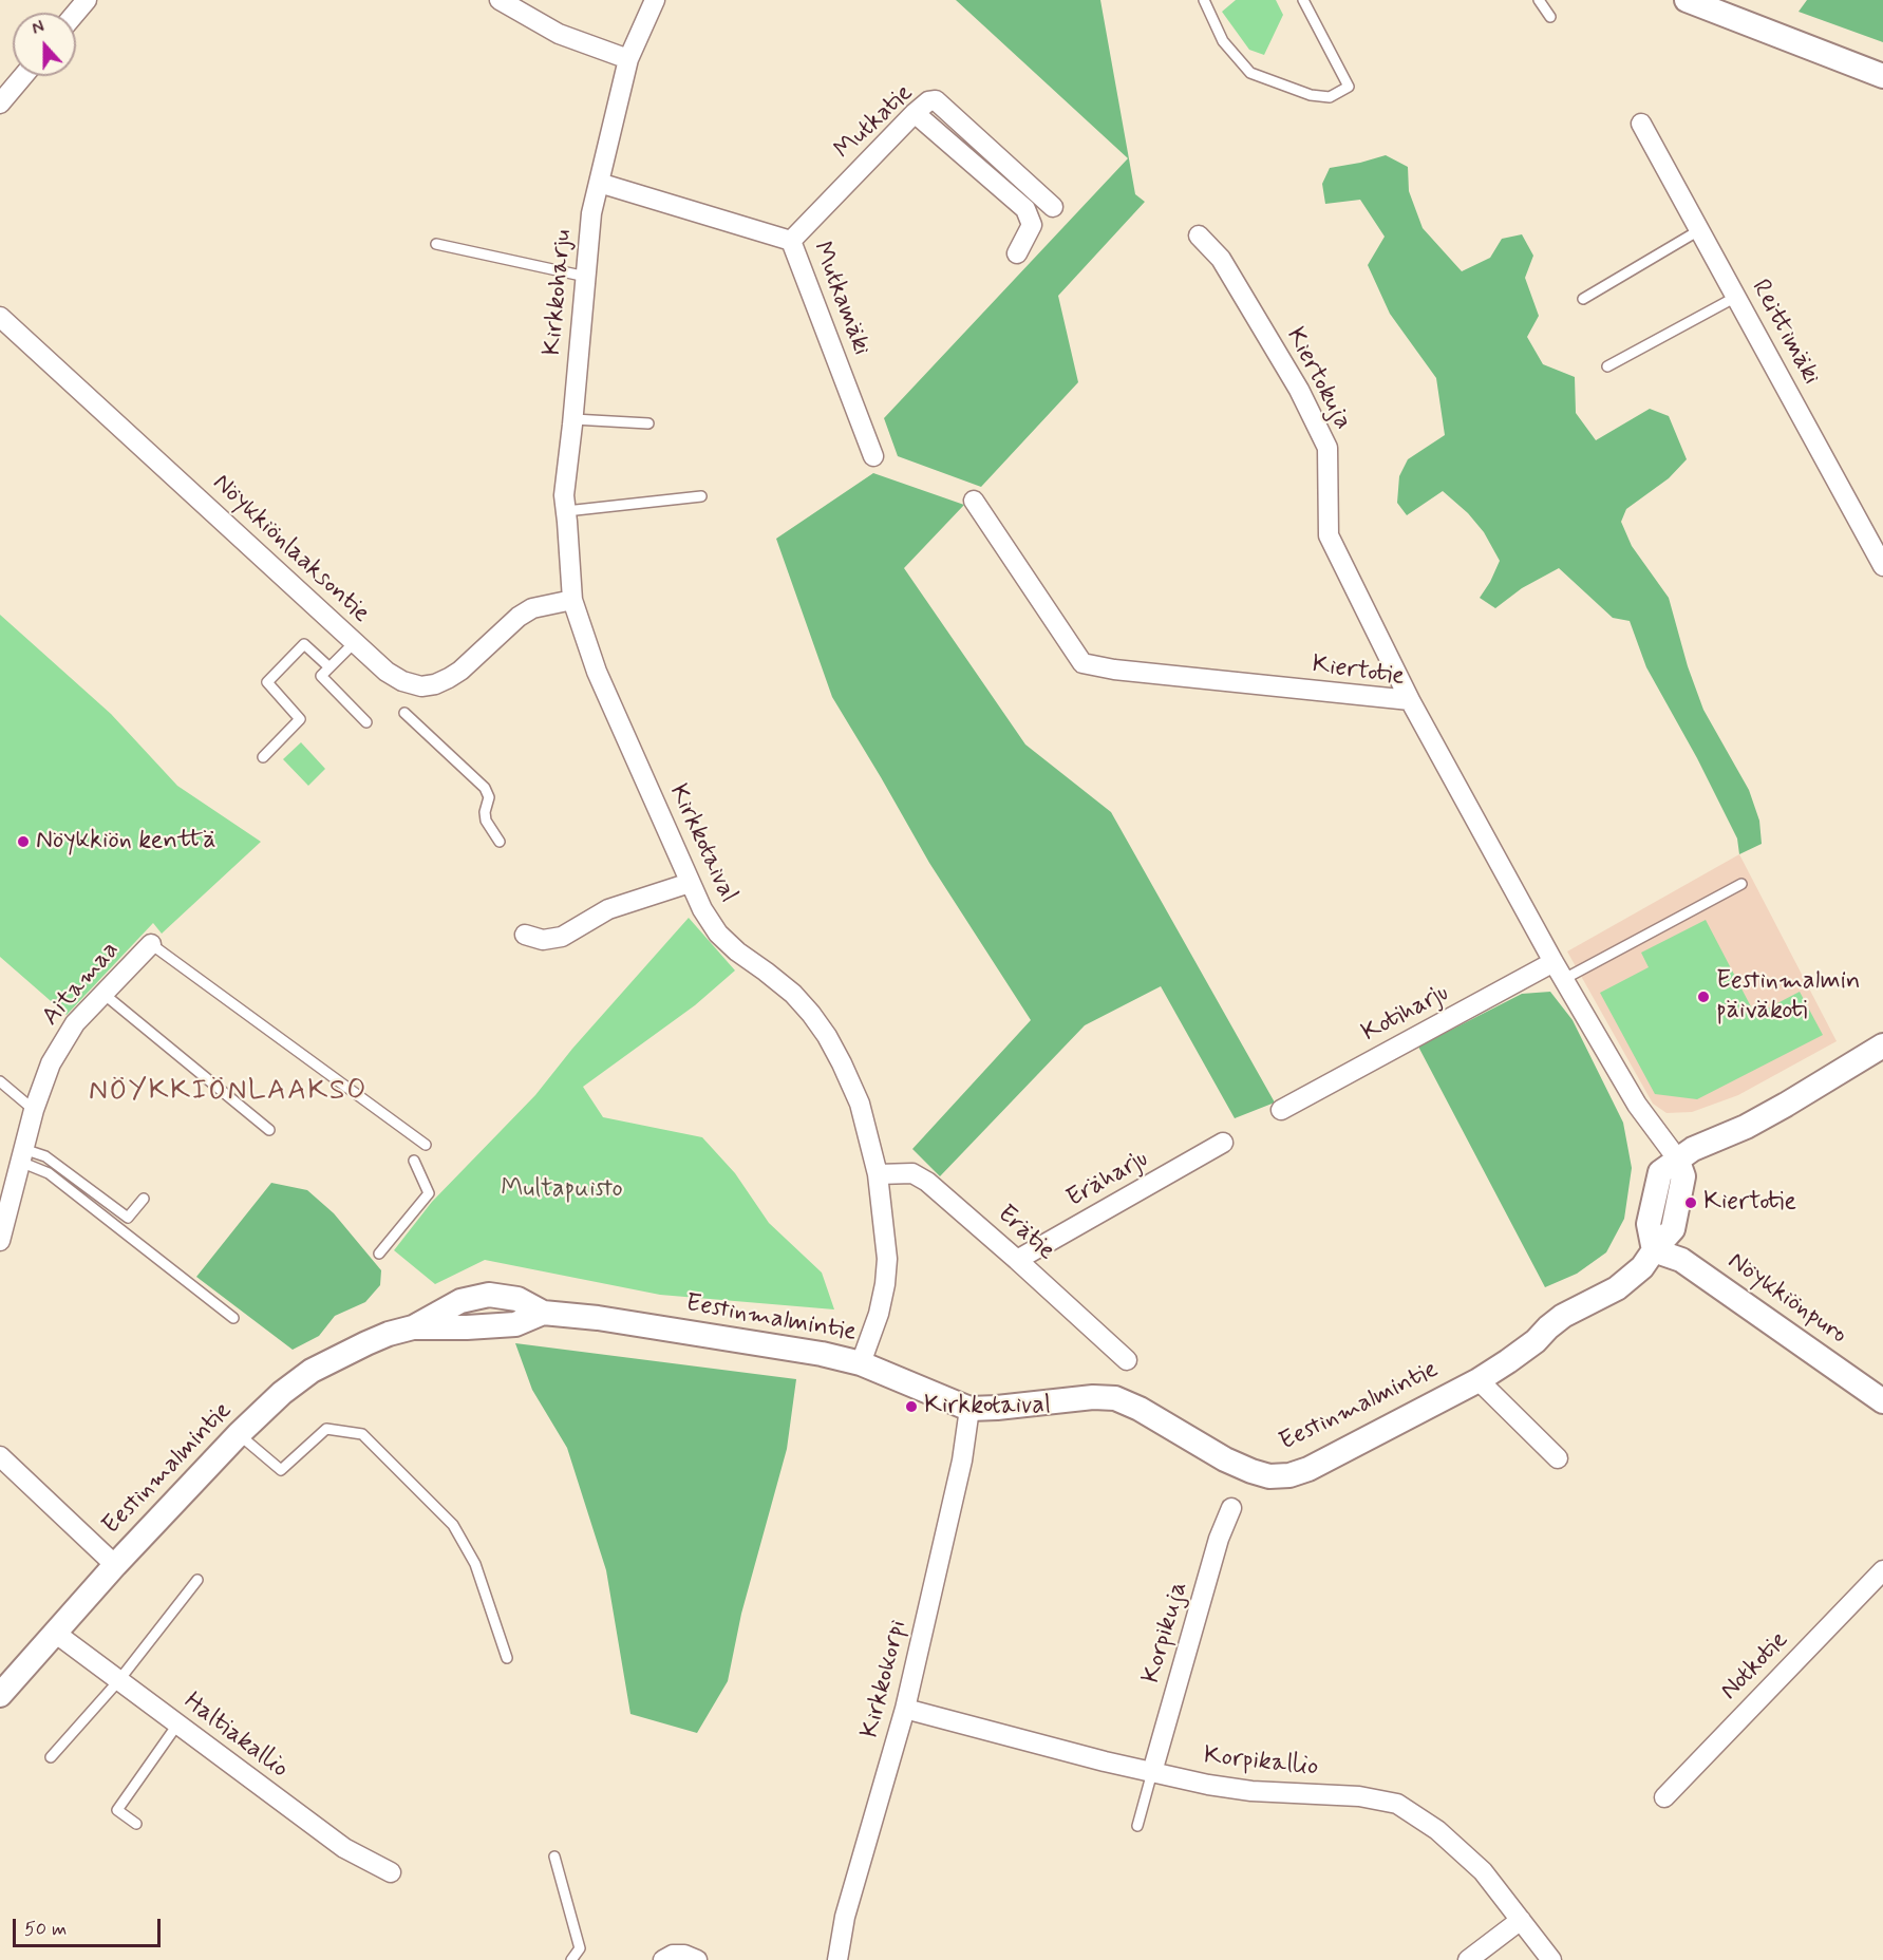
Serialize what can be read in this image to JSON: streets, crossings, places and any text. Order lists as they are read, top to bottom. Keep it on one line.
{"streets":{"street":["Mutkatie","Kirkkoharju","Mutkamäki","Reittimäki","Kiertokuja","Nöykkiönlaaksontie","Kiertotie","Kirkkotaival","Aitamaa","Kotiharju","Eräharju","Erätie","Nöykkiönpuro","Eestinmalmintie","Korpikuja","Notkotie","Kirkkokorpi","Haltiakallio","Korpikallio"]},"crossings":[["Mutkatie","Mutkamäki"],["Kirkkoharju","Mutkamäki"],["Kirkkoharju","Nöykkiönlaaksontie"],["Kirkkoharju","Kirkkotaival"],["Kiertokuja","Kiertotie"],["Nöykkiönlaaksontie","Kirkkotaival"],["Kiertotie","Kotiharju"],["Kiertotie","Eestinmalmintie"],["Kirkkotaival","Erätie"],["Kirkkotaival","Eestinmalmintie"],["Eräharju","Erätie"],["Nöykkiönpuro","Eestinmalmintie"],["Eestinmalmintie","Kirkkokorpi"],["Eestinmalmintie","Haltiakallio"],["Korpikuja","Korpikallio"],["Kirkkokorpi","Korpikallio"]],"districts":["NÖYKKIÖNLAAKSO"],"parks":["Multapuisto"],"places":["Nöykkiön kenttä","Eestinmalmin päiväkoti","Kiertotie","Kirkkotaival"],"scale_bar":"50 m","north":"top"}
